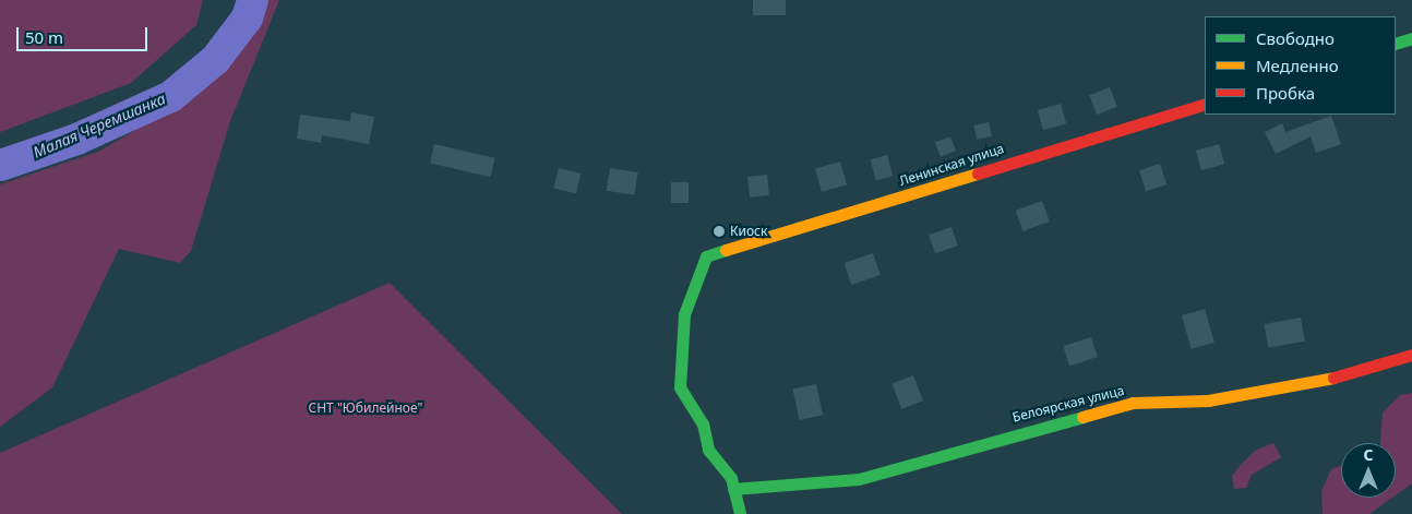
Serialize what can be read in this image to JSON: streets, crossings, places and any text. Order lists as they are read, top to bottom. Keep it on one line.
{"streets":{"street":["Ленинская улица","Белоярская улица"]},"crossings":[["Ленинская улица","Белоярская улица"]],"water":["Малая Черемшанка"],"parks":["СНТ \"Юбилейное\""],"places":["Киоск"],"legend":["Свободно","Медленно","Пробка"],"scale_bar":"50 m","north":"top"}
